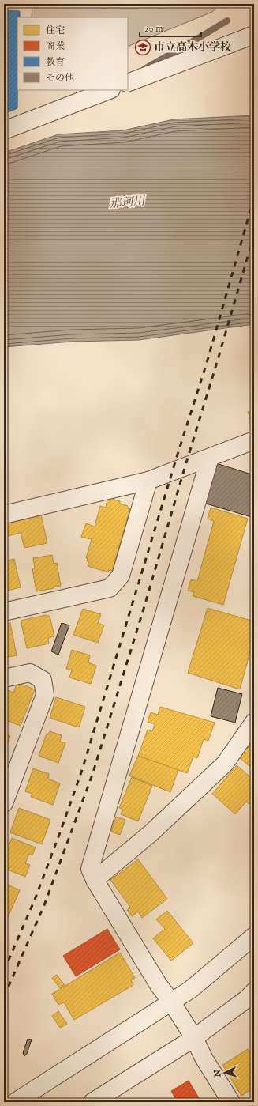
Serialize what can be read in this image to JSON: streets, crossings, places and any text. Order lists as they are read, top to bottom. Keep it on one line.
{"water":["那珂川"],"places":{"school or university":["市立高木小学校"]},"legend":["住宅","商業","教育","その他"],"scale_bar":"20 m","north":"left"}
